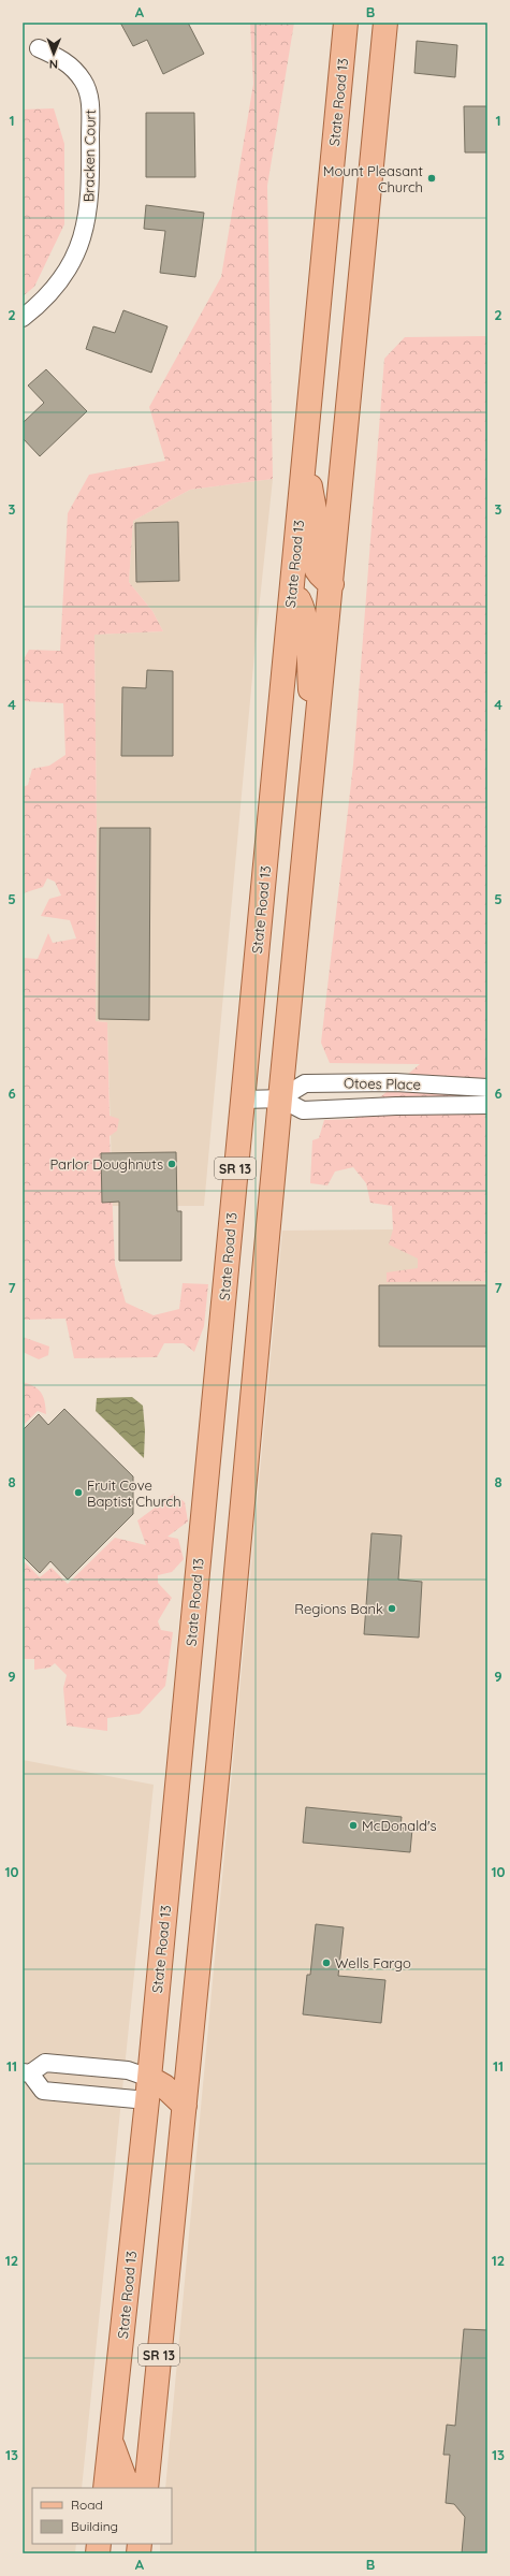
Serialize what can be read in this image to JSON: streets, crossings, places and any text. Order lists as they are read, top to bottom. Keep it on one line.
{"streets":{"main road":["State Road 13","SR 13"],"street":["Bracken Court","Otoes Place"]},"crossings":[["State Road 13","Otoes Place"],["Otoes Place","SR 13"]],"places":["Mount Pleasant Church","Parlor Doughnuts","Fruit Cove Baptist Church","Regions Bank","McDonald's","Wells Fargo"],"legend":["Road","Building"],"north":"bottom","grid":{"columns":["A","B"],"rows":["1","2","3","4","5","6","7","8","9","10","11","12","13"]}}
